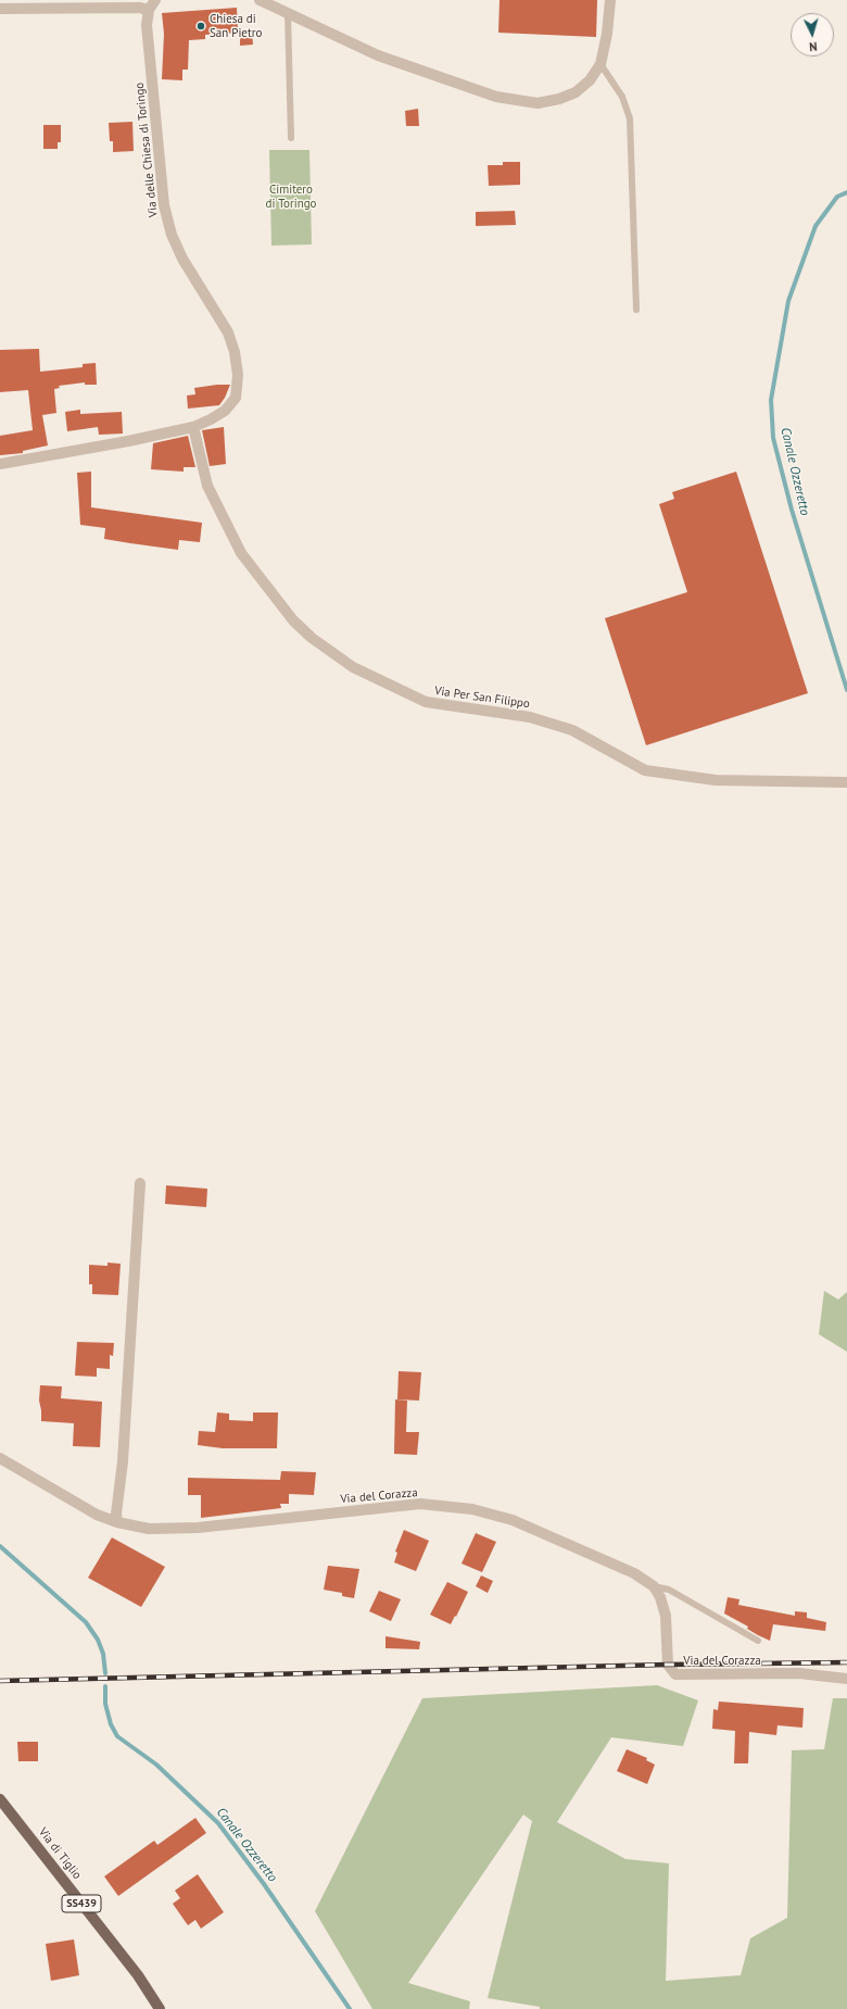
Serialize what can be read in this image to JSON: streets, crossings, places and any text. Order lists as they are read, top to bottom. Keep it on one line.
{"streets":{"main road":["Via di Tiglio","SS439"],"street":["Via delle Chiesa di Toringo","Via Per San Filippo","Via del Corazza"]},"crossings":[["Via delle Chiesa di Toringo","Via Per San Filippo"]],"water":["Canale Ozzeretto"],"parks":["Cimitero di Toringo"],"places":["Chiesa di San Pietro"],"north":"bottom"}
